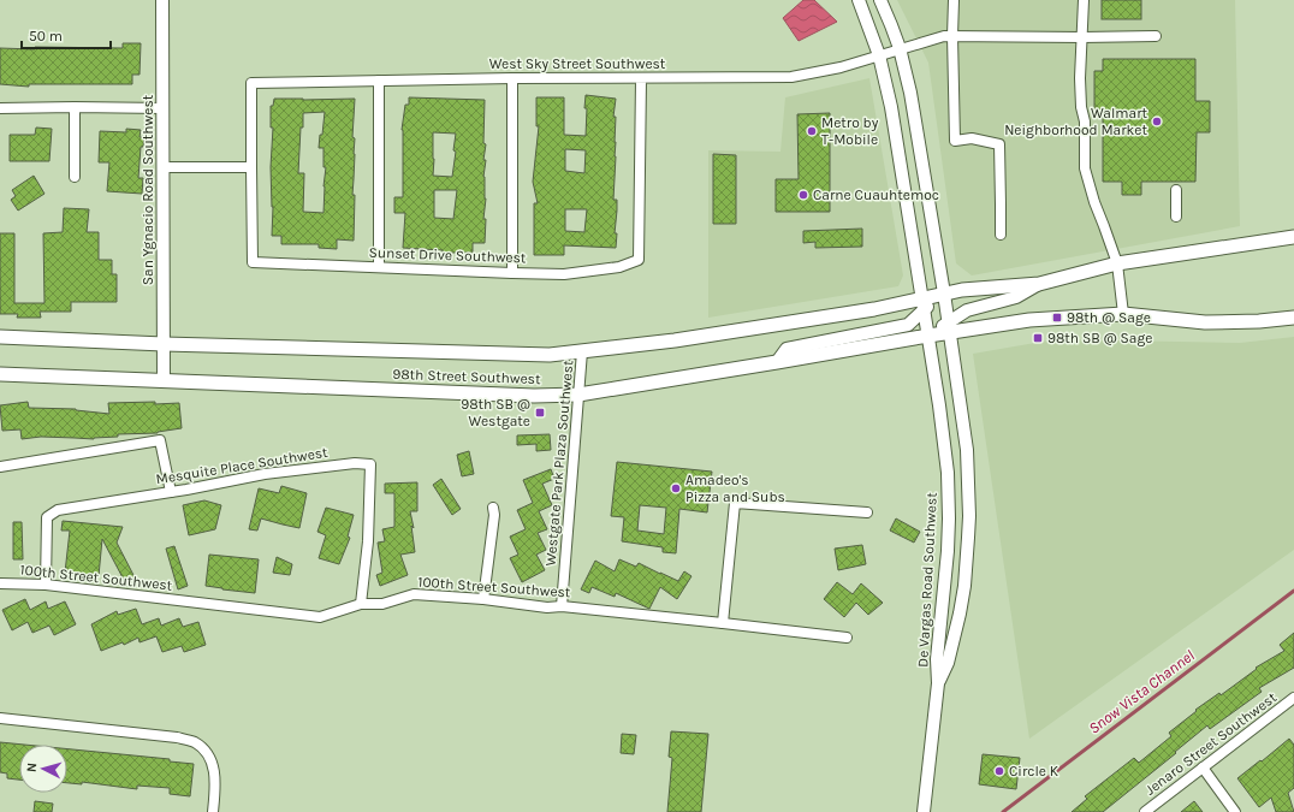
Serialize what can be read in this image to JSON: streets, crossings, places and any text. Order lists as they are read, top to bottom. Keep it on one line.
{"streets":{"main road":["98th Street Southwest"],"street":["West Sky Street Southwest","San Ygnacio Road Southwest","Sunset Drive Southwest","Westgate Park Plaza Southwest","Mesquite Place Southwest","100th Street Southwest","De Vargas Road Southwest","Jenaro Street Southwest"]},"crossings":[["West Sky Street Southwest","Sunset Drive Southwest"],["West Sky Street Southwest","De Vargas Road Southwest"],["San Ygnacio Road Southwest","98th Street Southwest"],["98th Street Southwest","Westgate Park Plaza Southwest"],["98th Street Southwest","De Vargas Road Southwest"],["Westgate Park Plaza Southwest","100th Street Southwest"],["Mesquite Place Southwest","100th Street Southwest"]],"water":["Snow Vista Channel"],"places":{"other":["Walmart Neighborhood Market","Metro by T-Mobile","Carne Cuauhtemoc","Amadeo's Pizza and Subs","Circle K"],"transit":["98th @ Sage","98th SB @ Sage","98th SB @ Westgate"]},"scale_bar":"50 m","north":"left"}
